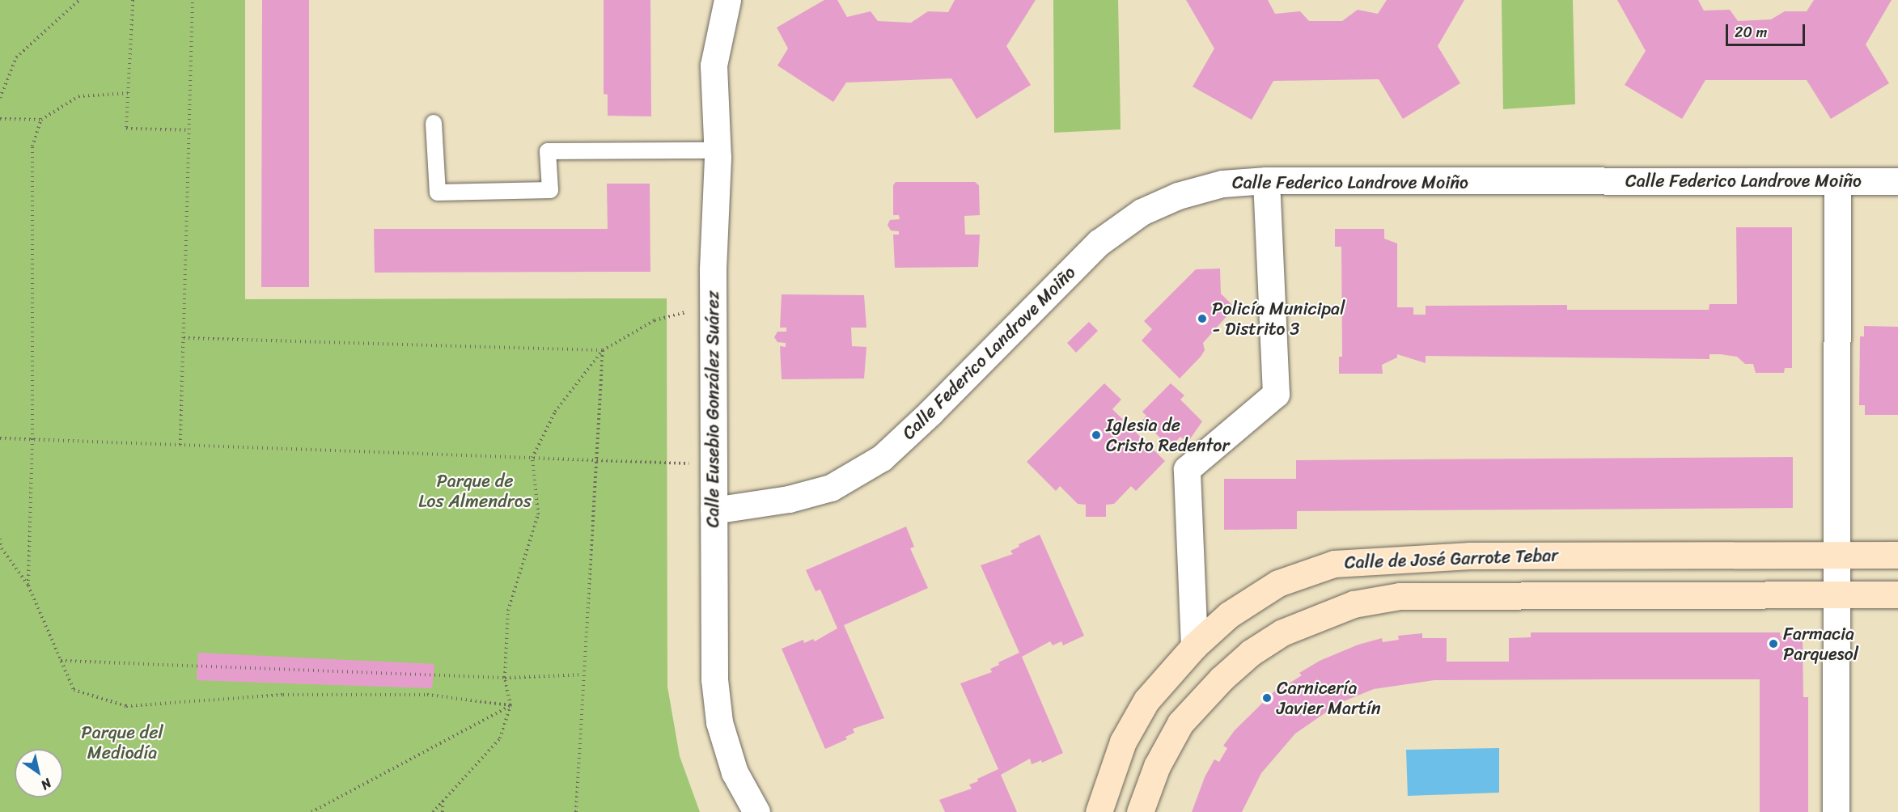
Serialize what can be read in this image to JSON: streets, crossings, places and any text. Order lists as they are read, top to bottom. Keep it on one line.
{"streets":{"street":["Calle Federico Landrove Moiño","Calle Eusebio González Suárez","Calle de José Garrote Tebar"]},"crossings":[["Calle Federico Landrove Moiño","Calle Eusebio González Suárez"]],"parks":["Parque de Los Almendros","Parque del Mediodía"],"places":["Policía Municipal - Distrito 3","Iglesia de Cristo Redentor","Farmacia Parquesol","Carnicería Javier Martín"],"scale_bar":"20 m","north":"bottom right"}
